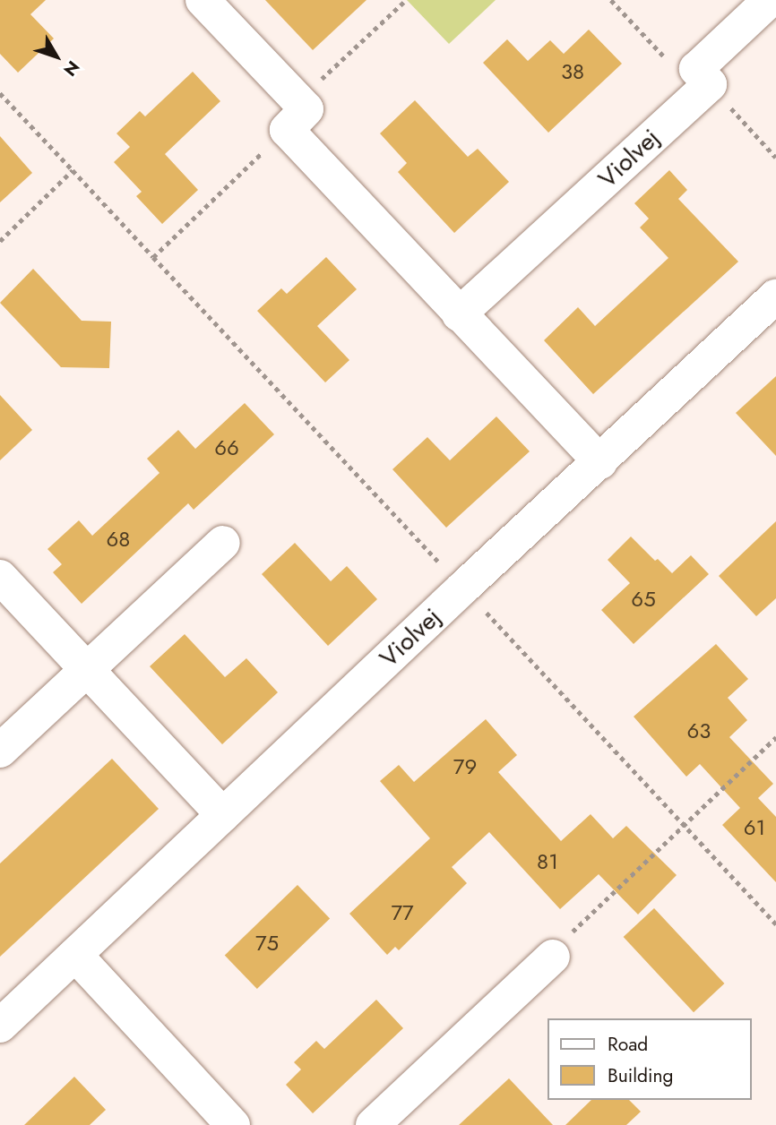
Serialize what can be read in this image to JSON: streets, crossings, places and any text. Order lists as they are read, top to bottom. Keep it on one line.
{"streets":{"street":["Violvej"]},"house_numbers":["38","66","68","65","63","79","61","81","77","75"],"legend":["Road","Building"],"north":"bottom right"}
